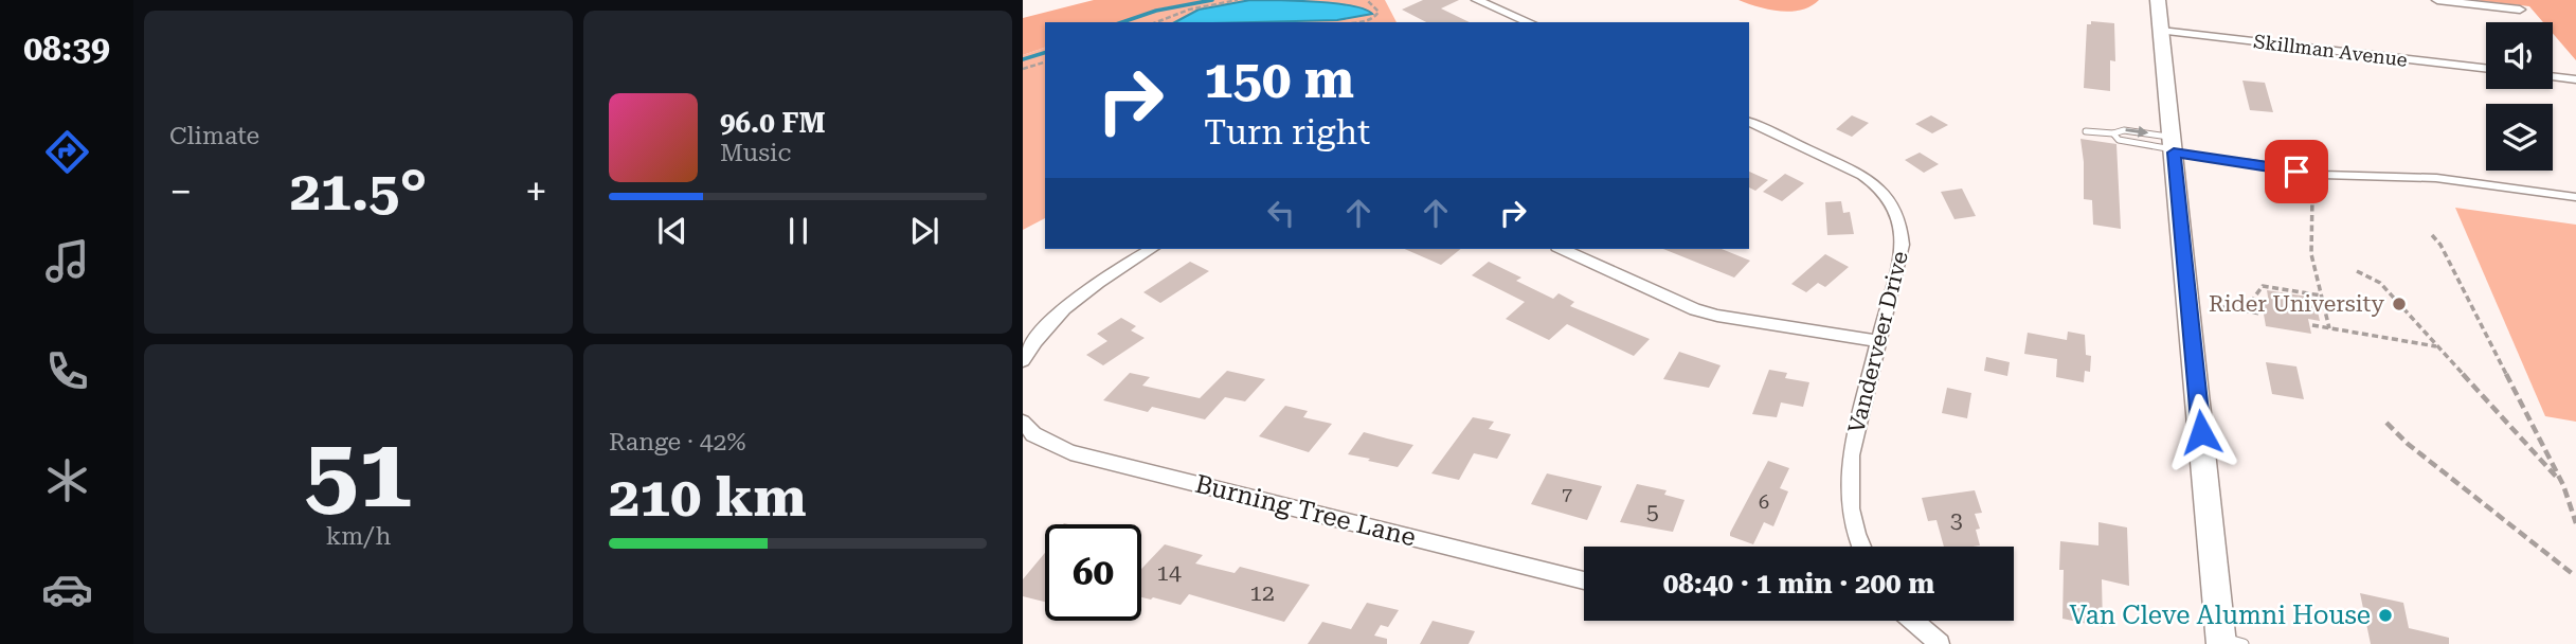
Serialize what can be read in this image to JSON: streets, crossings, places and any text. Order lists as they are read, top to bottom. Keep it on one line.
{"streets":{"street":["Skillman Avenue","Vanderveer Drive","Burning Tree Lane"]},"places":["Rider University","Van Cleve Alumni House"],"house_numbers":["7","6","5","3","14","12"],"page":{"tabs":"08:39","tile":["Climate",["51","km/h"],["Range · 42%","210 km"]],"turn":["150 m","Turn right"],"song":["96.0 FM","Music"],"heat":["−","21.5°","+"],"limit":"60","trip":"08:40 · 1 min · 200 m"}}
